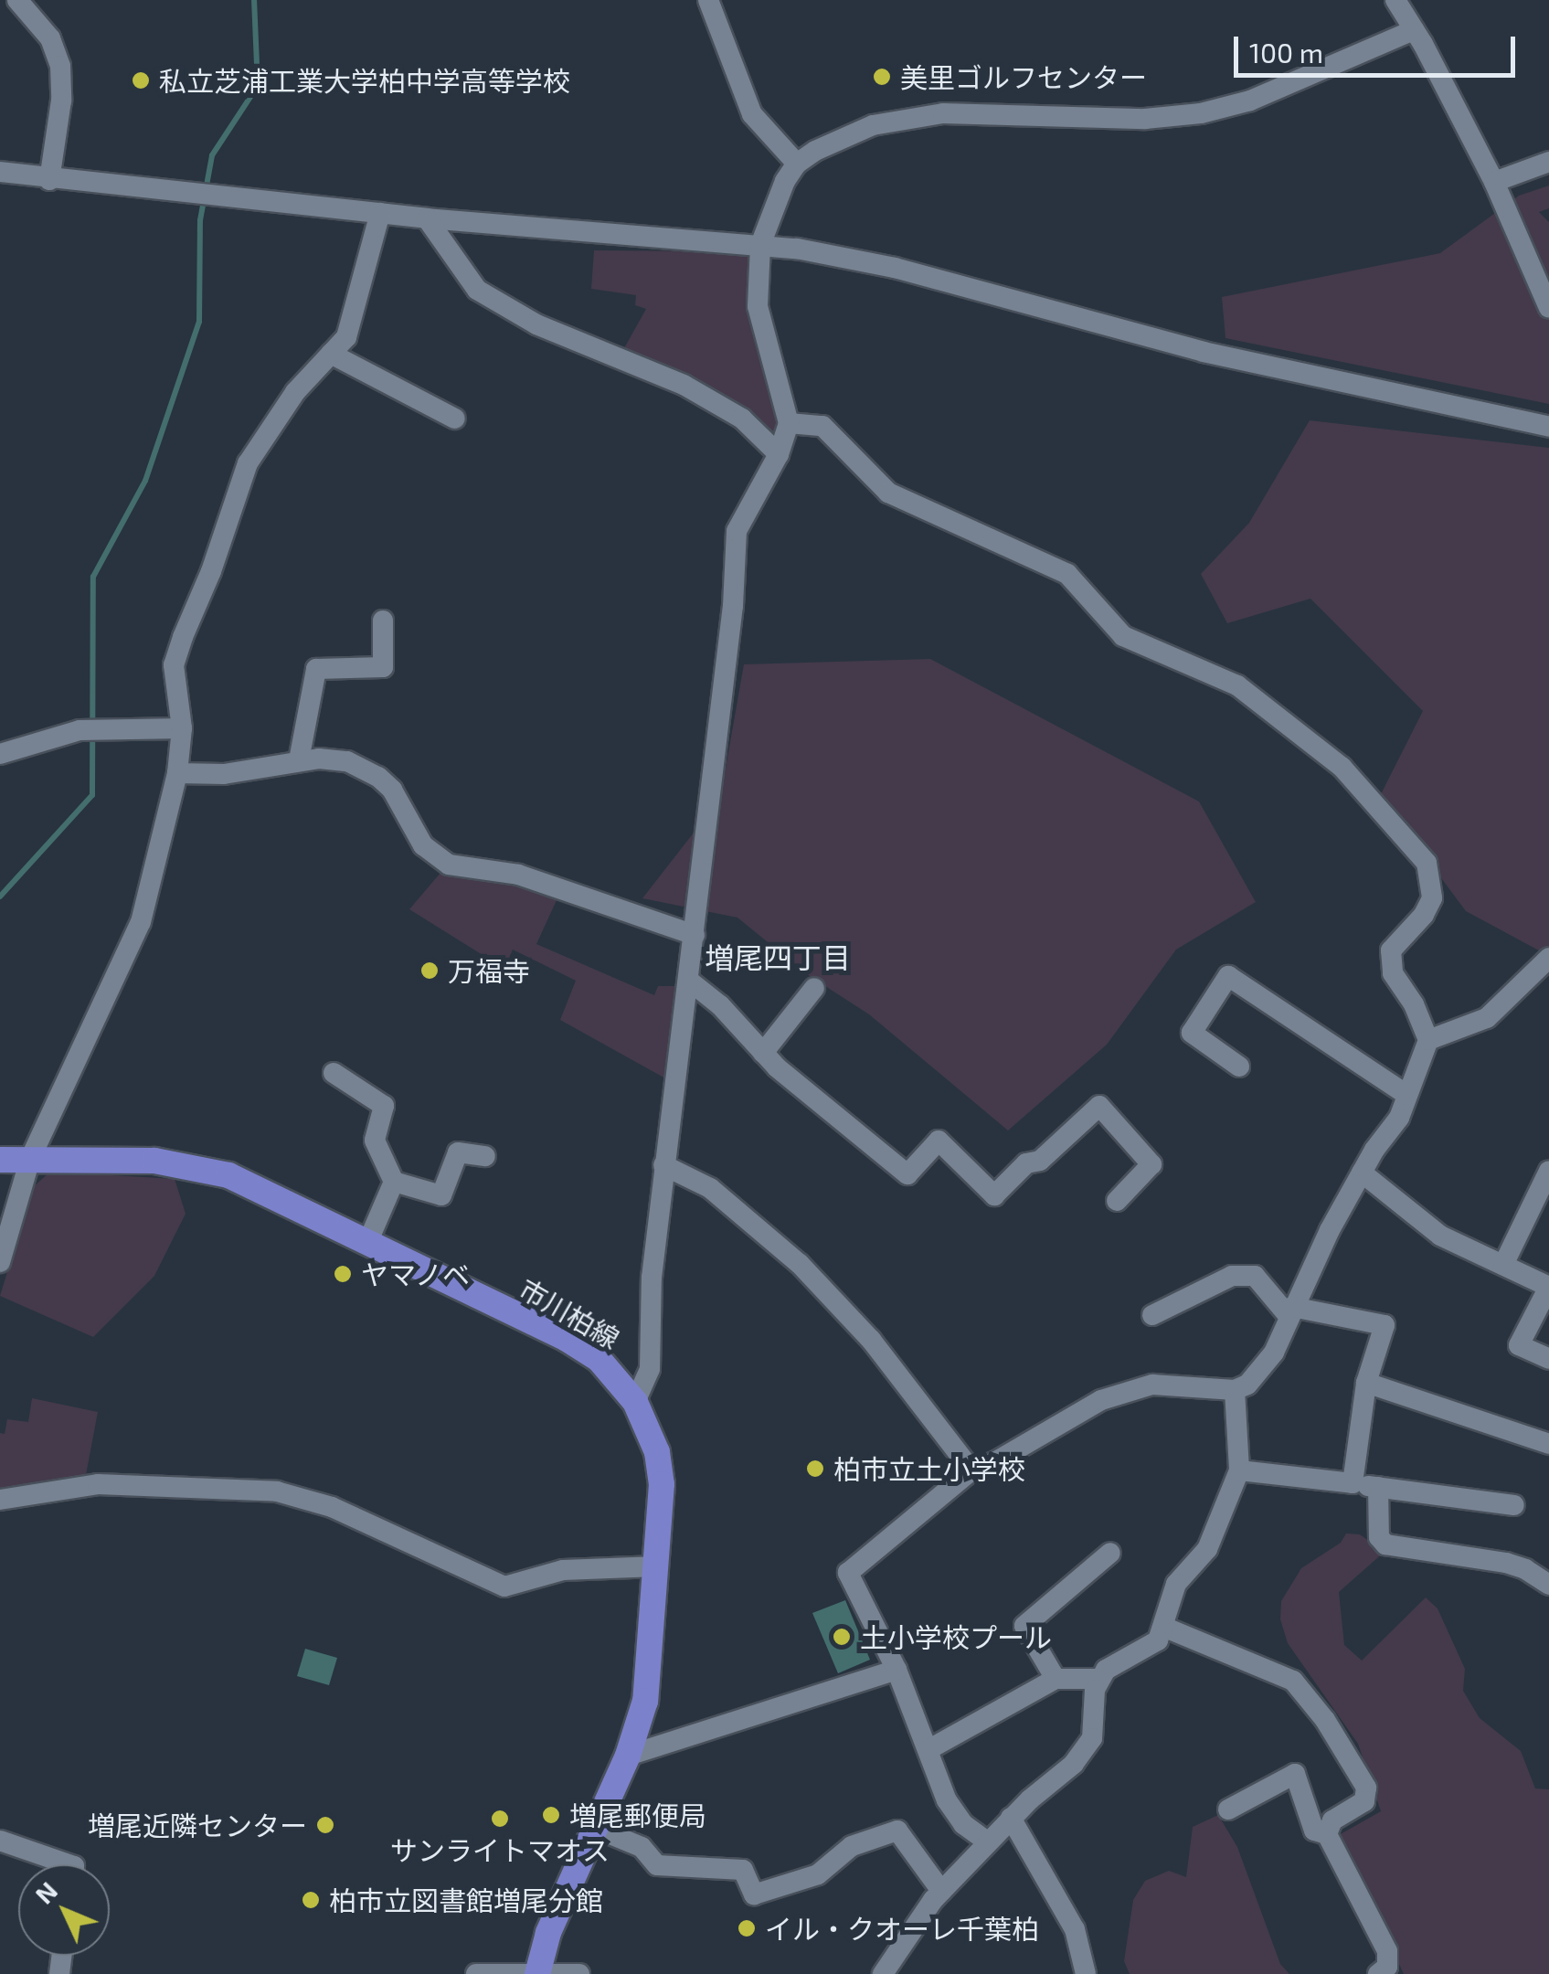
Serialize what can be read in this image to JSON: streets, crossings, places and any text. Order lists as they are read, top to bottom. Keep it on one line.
{"streets":{"main road":["市川柏線"]},"districts":["増尾四丁目"],"places":["美里ゴルフセンター","私立芝浦工業大学柏中学高等学校","万福寺","ヤマノベ","柏市立土小学校","土小学校プール","増尾郵便局","サンライトマオス","増尾近隣センター","柏市立図書館増尾分館","イル・クオーレ千葉柏"],"scale_bar":"100 m","north":"top left"}
